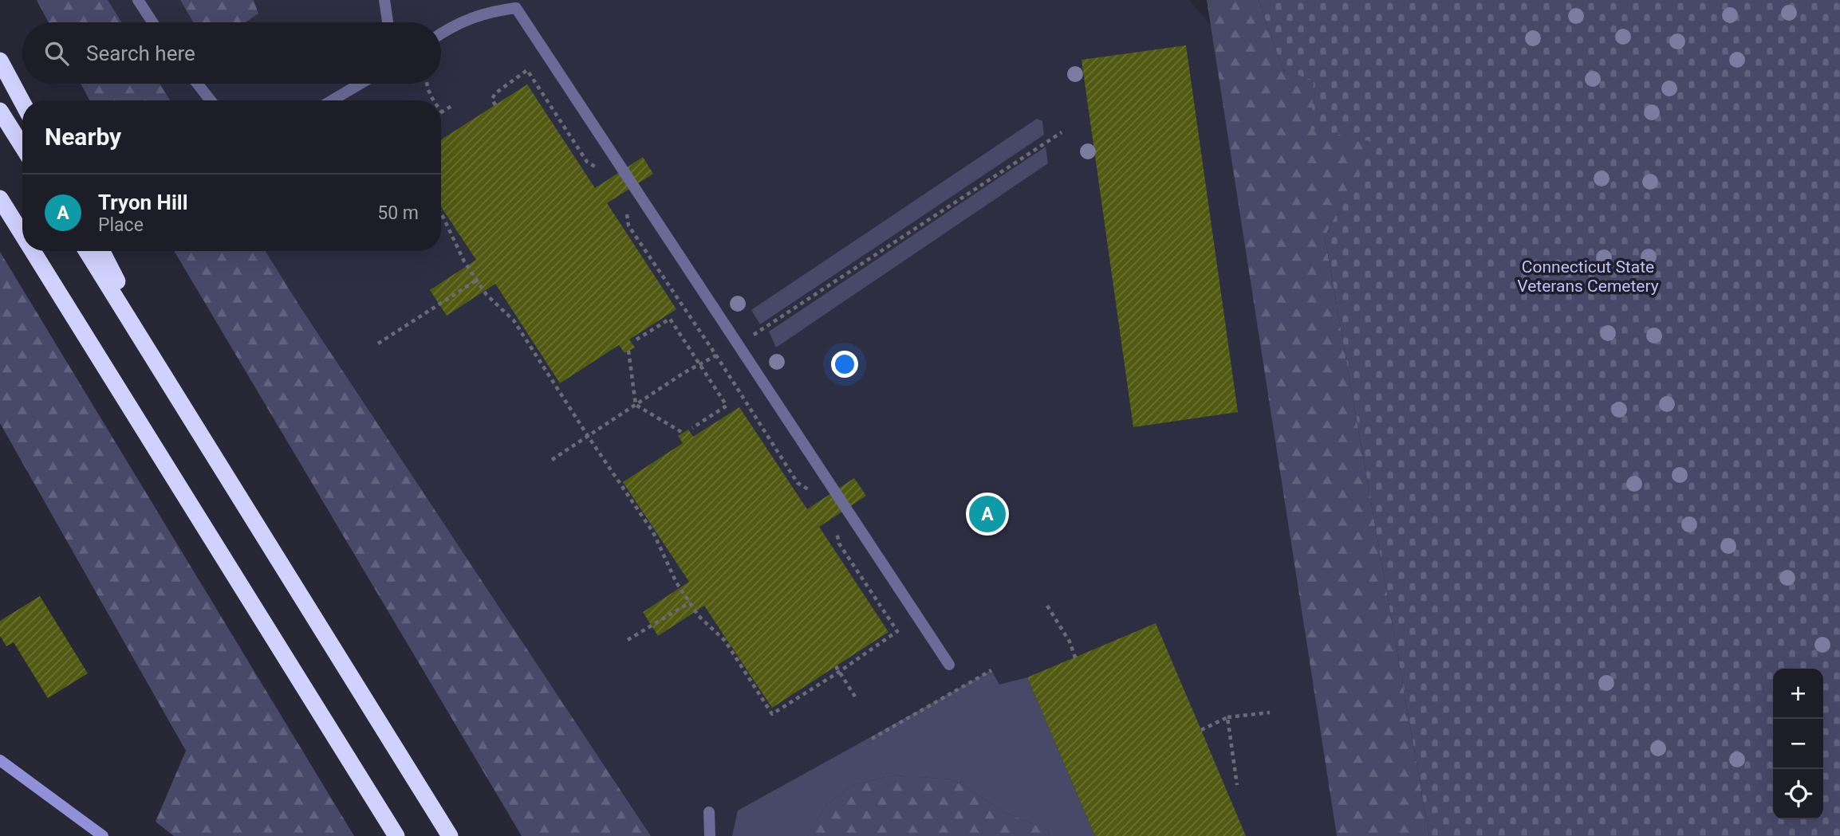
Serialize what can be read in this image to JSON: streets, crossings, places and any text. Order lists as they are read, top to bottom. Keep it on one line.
{"parks":["Connecticut State Veterans Cemetery"],"page":{"search":"Search here","heading":"Nearby","list":[{"mark":"A","name":"Tryon Hill","note":"Place","value":"50 m"}],"pins":"A","map_buttons":["+","−"]}}
